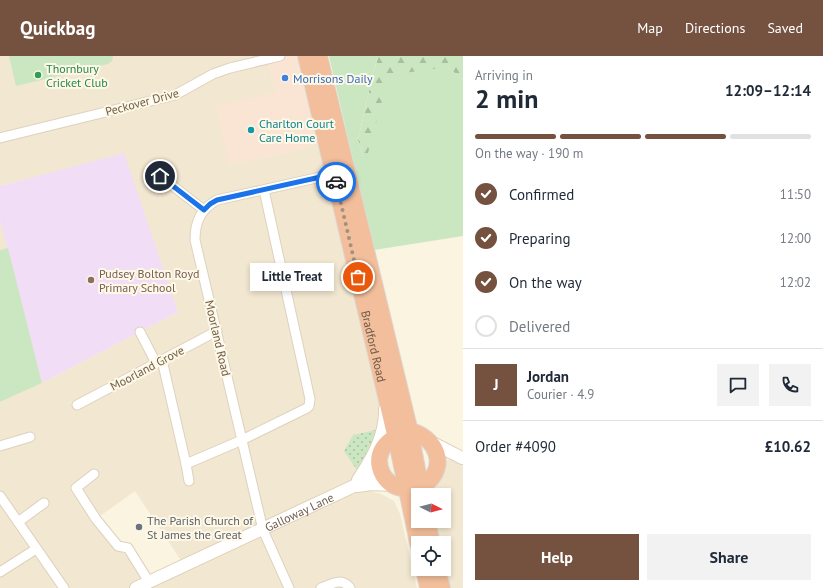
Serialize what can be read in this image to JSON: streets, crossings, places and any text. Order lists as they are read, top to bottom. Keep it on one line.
{"streets":{"highway":["Bradford Road"],"main road":["Galloway Lane"],"street":["Peckover Drive","Moorland Road","Moorland Grove"]},"crossings":[["Moorland Road","Moorland Grove"],["Moorland Road","Galloway Lane"],["Bradford Road","Galloway Lane"]],"places":["Thornbury Cricket Club","Morrisons Daily","Charlton Court Care Home","Little Treat","Pudsey Bolton Royd Primary School","The Parish Church of St James the Great"],"north":"right","page":{"header":"Quickbag","nav":["Map","Directions","Saved"],"heading":["2 min","Arriving in","12:09–12:14"],"panel":["Jordan","Courier · 4.9","Order #4090","£10.62"],"bar":"On the way · 190 m","list":[["Confirmed","11:50"],["Preparing","12:00"],["On the way","12:02"],"Delivered"],"bubble":"Little Treat","round":"J","buttons":["Help","Share"]}}
